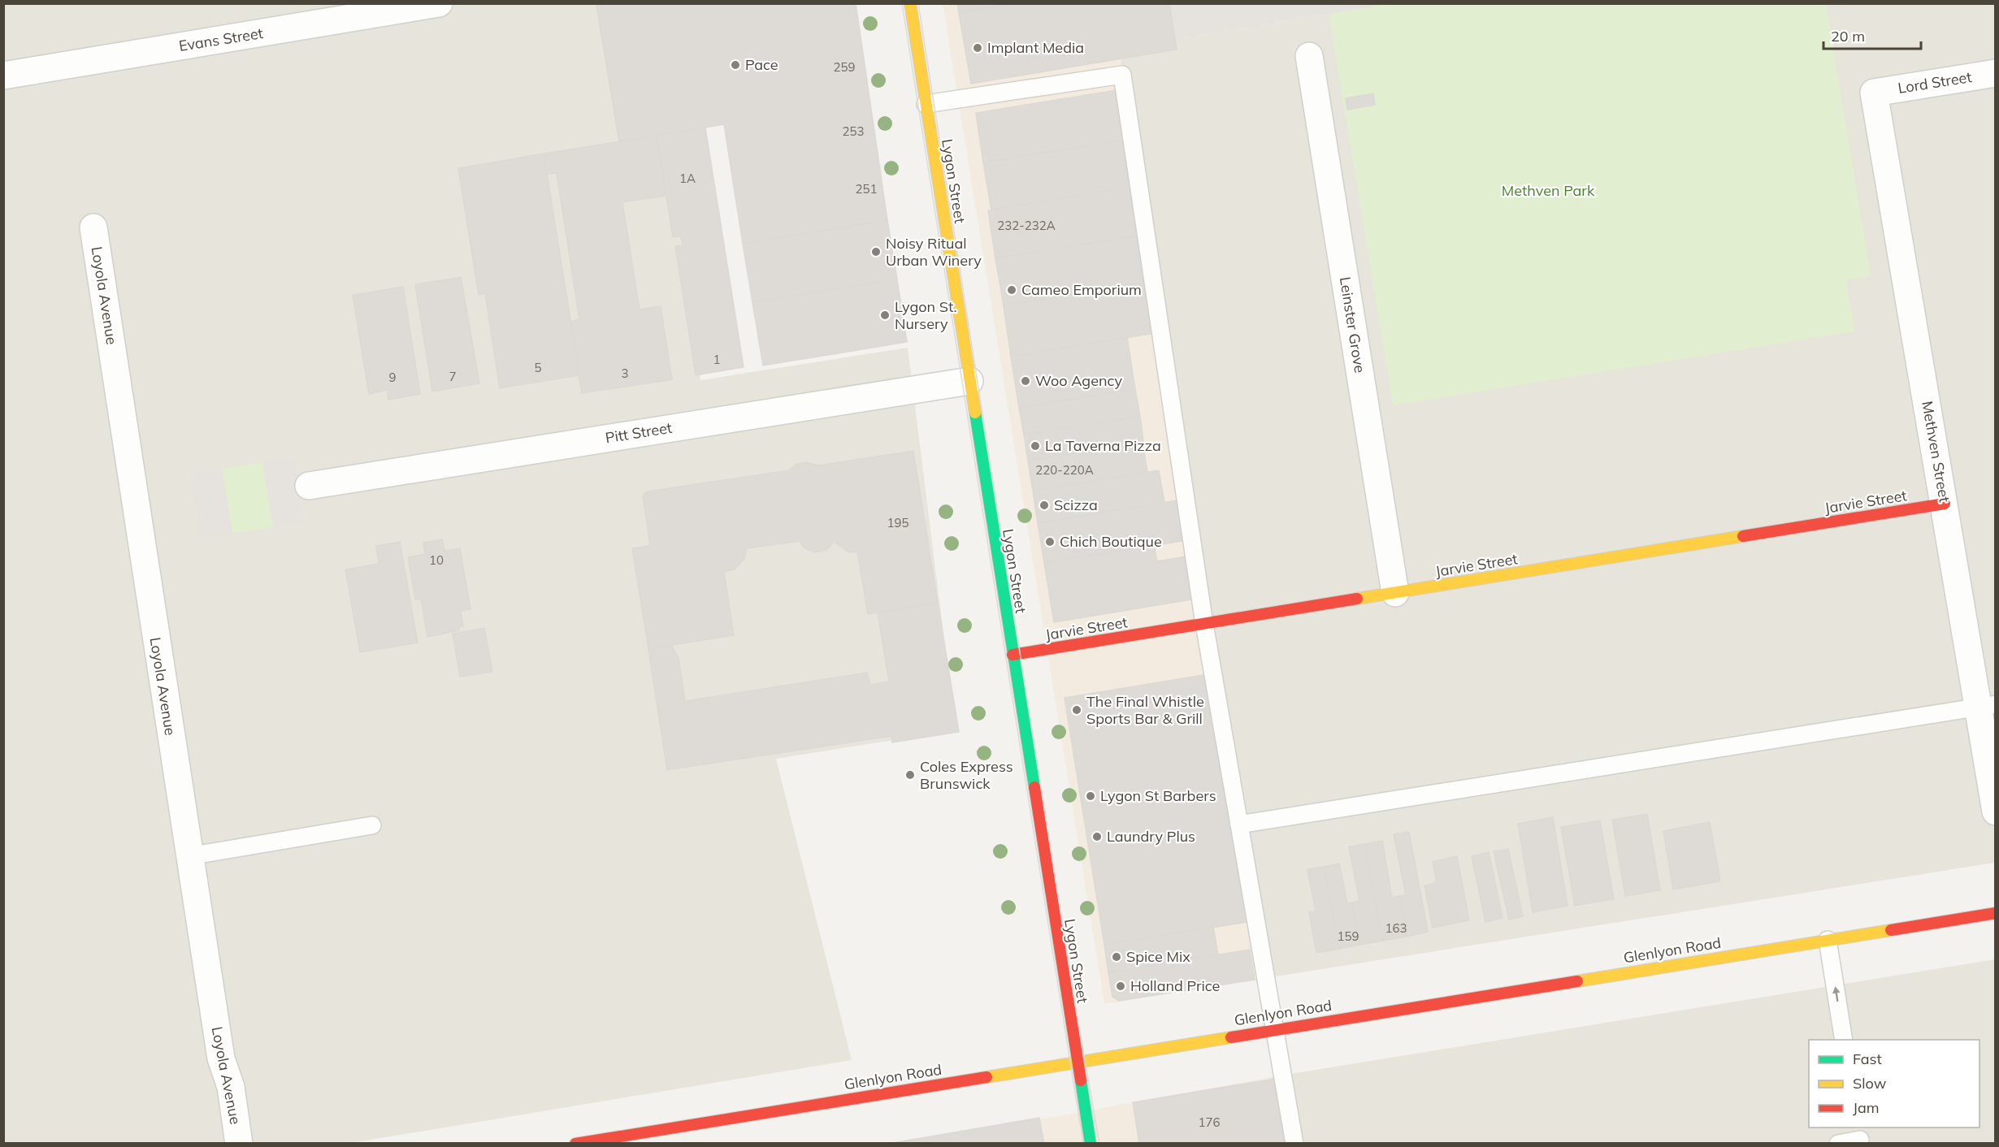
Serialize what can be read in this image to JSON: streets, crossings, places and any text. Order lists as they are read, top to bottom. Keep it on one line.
{"streets":{"street":["Evans Street","Lord Street","Lygon Street","Loyola Avenue","Leinster Grove","Pitt Street","Methven Street","Jarvie Street","Glenlyon Road"]},"crossings":[["Lord Street","Methven Street"],["Lygon Street","Pitt Street"],["Lygon Street","Jarvie Street"],["Lygon Street","Glenlyon Road"],["Leinster Grove","Jarvie Street"],["Methven Street","Jarvie Street"]],"parks":["Methven Park"],"places":["Implant Media","Pace","Noisy Ritual Urban Winery","Cameo Emporium","Lygon St. Nursery","Woo Agency","La Taverna Pizza","Scizza","Chich Boutique","The Final Whistle Sports Bar & Grill","Coles Express Brunswick","Lygon St Barbers","Laundry Plus","Spice Mix","Holland Price"],"house_numbers":["259","253","1A","251","232-232A","1","5","3","7","9","220-220A","195","10","163","159","176"],"legend":["Fast","Slow","Jam"],"scale_bar":"20 m"}
